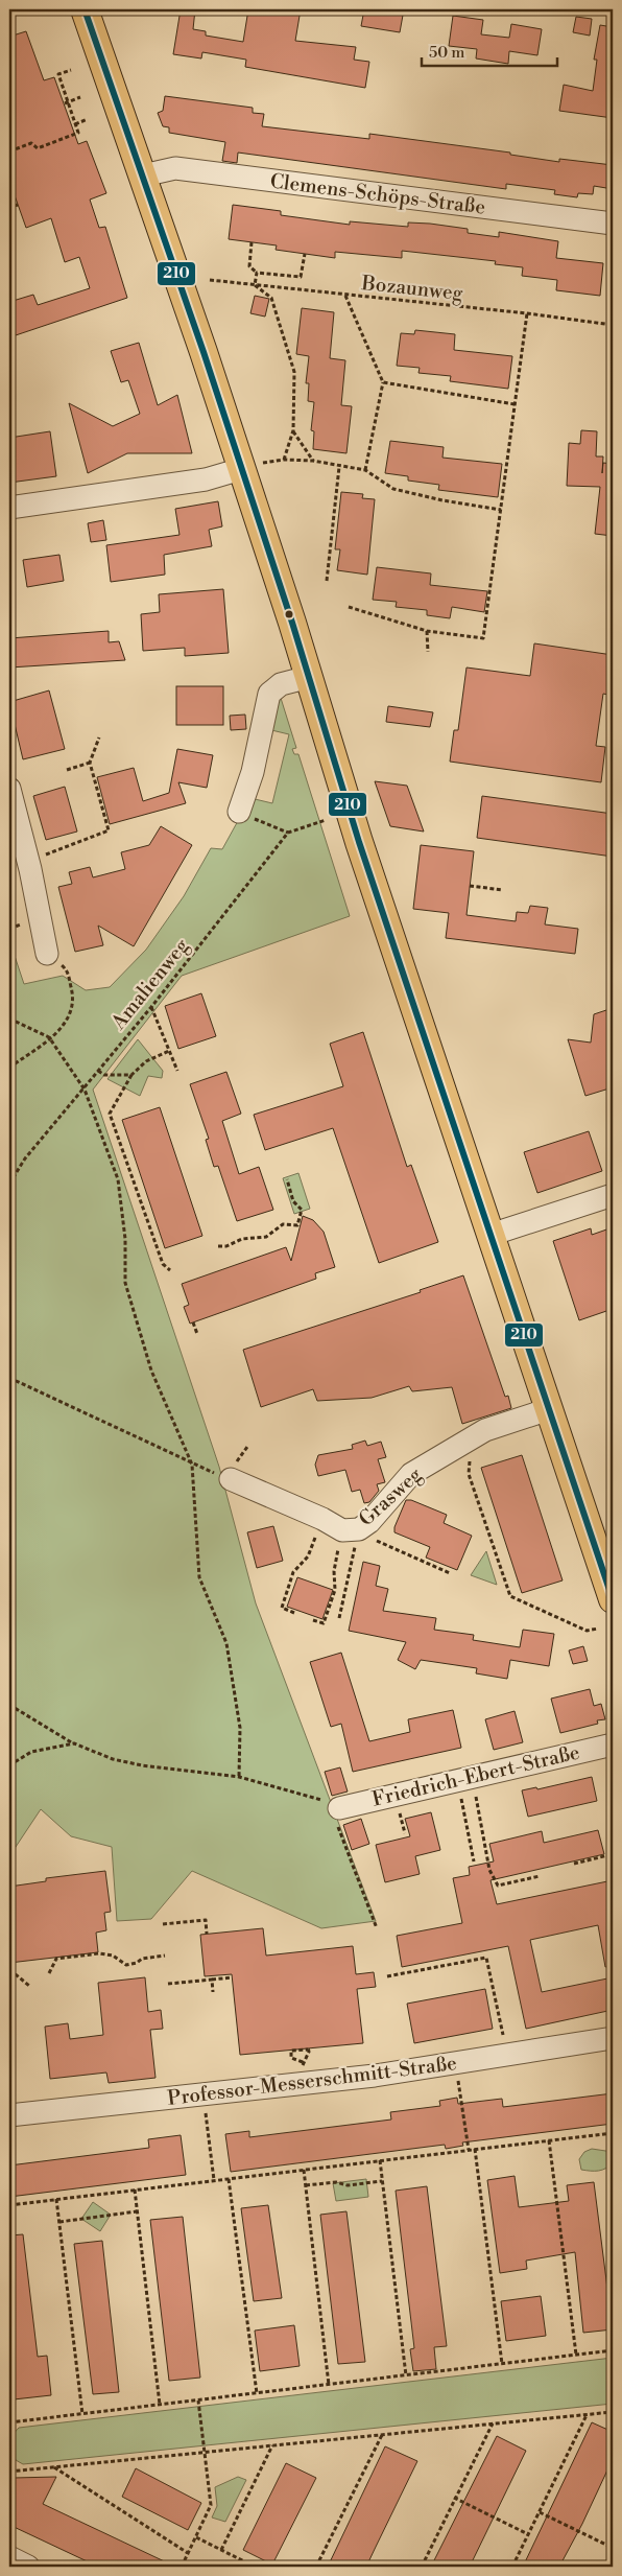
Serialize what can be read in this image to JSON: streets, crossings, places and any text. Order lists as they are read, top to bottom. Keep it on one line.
{"streets":{"street":["Clemens-Schöps-Straße","Grasweg","Friedrich-Ebert-Straße","Professor-Messerschmitt-Straße"],"path":["Bozaunweg","Amalienweg"]},"lines":["transit line 210"],"scale_bar":"50 m"}
